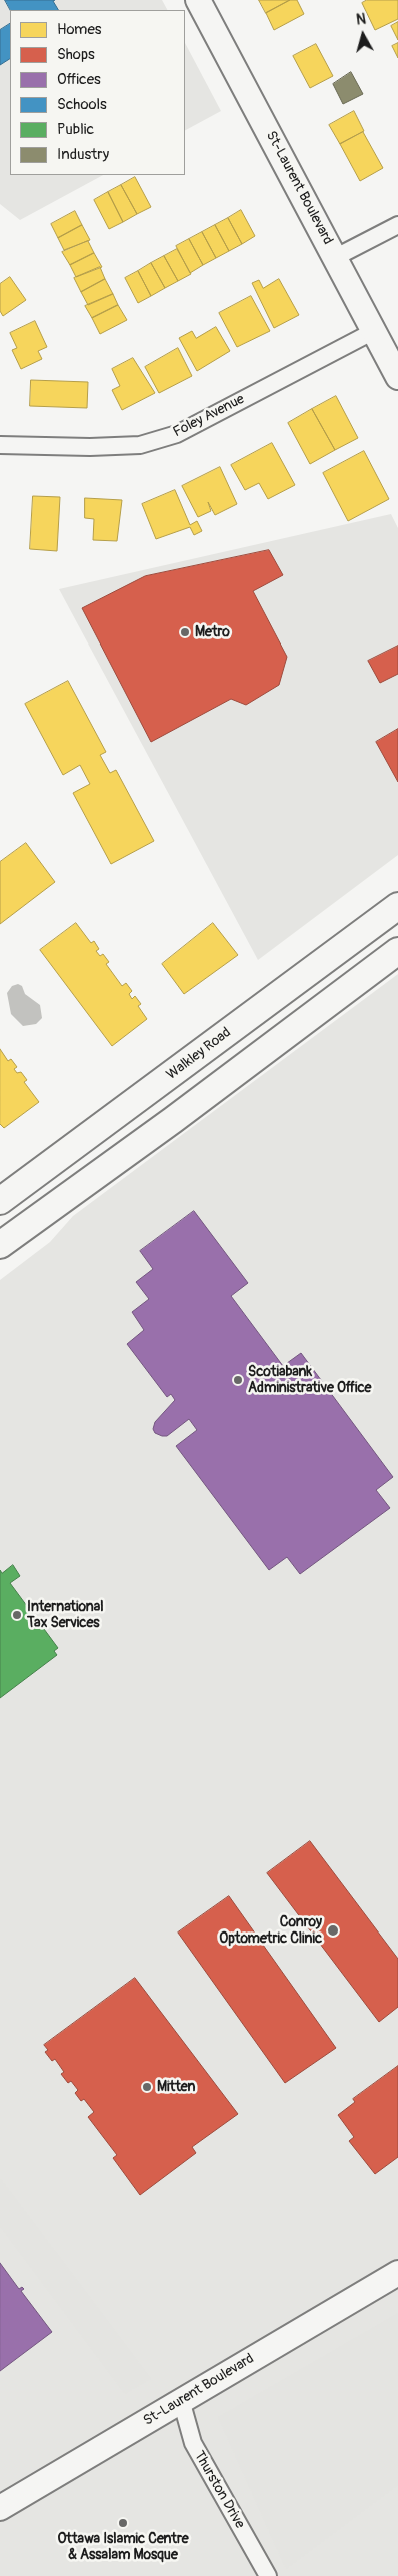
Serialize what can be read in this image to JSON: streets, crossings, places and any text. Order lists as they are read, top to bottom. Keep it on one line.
{"streets":{"main road":["Walkley Road"],"street":["St-Laurent Boulevard","Foley Avenue","Thurston Drive"]},"crossings":[["St-Laurent Boulevard","Foley Avenue"],["St-Laurent Boulevard","Thurston Drive"]],"places":["Metro","Scotiabank Administrative Office","International Tax Services","Conroy Optometric Clinic","Mitten","Ottawa Islamic Centre & Assalam Mosque"],"legend":["Homes","Shops","Offices","Schools","Public","Industry"],"north":"top"}
